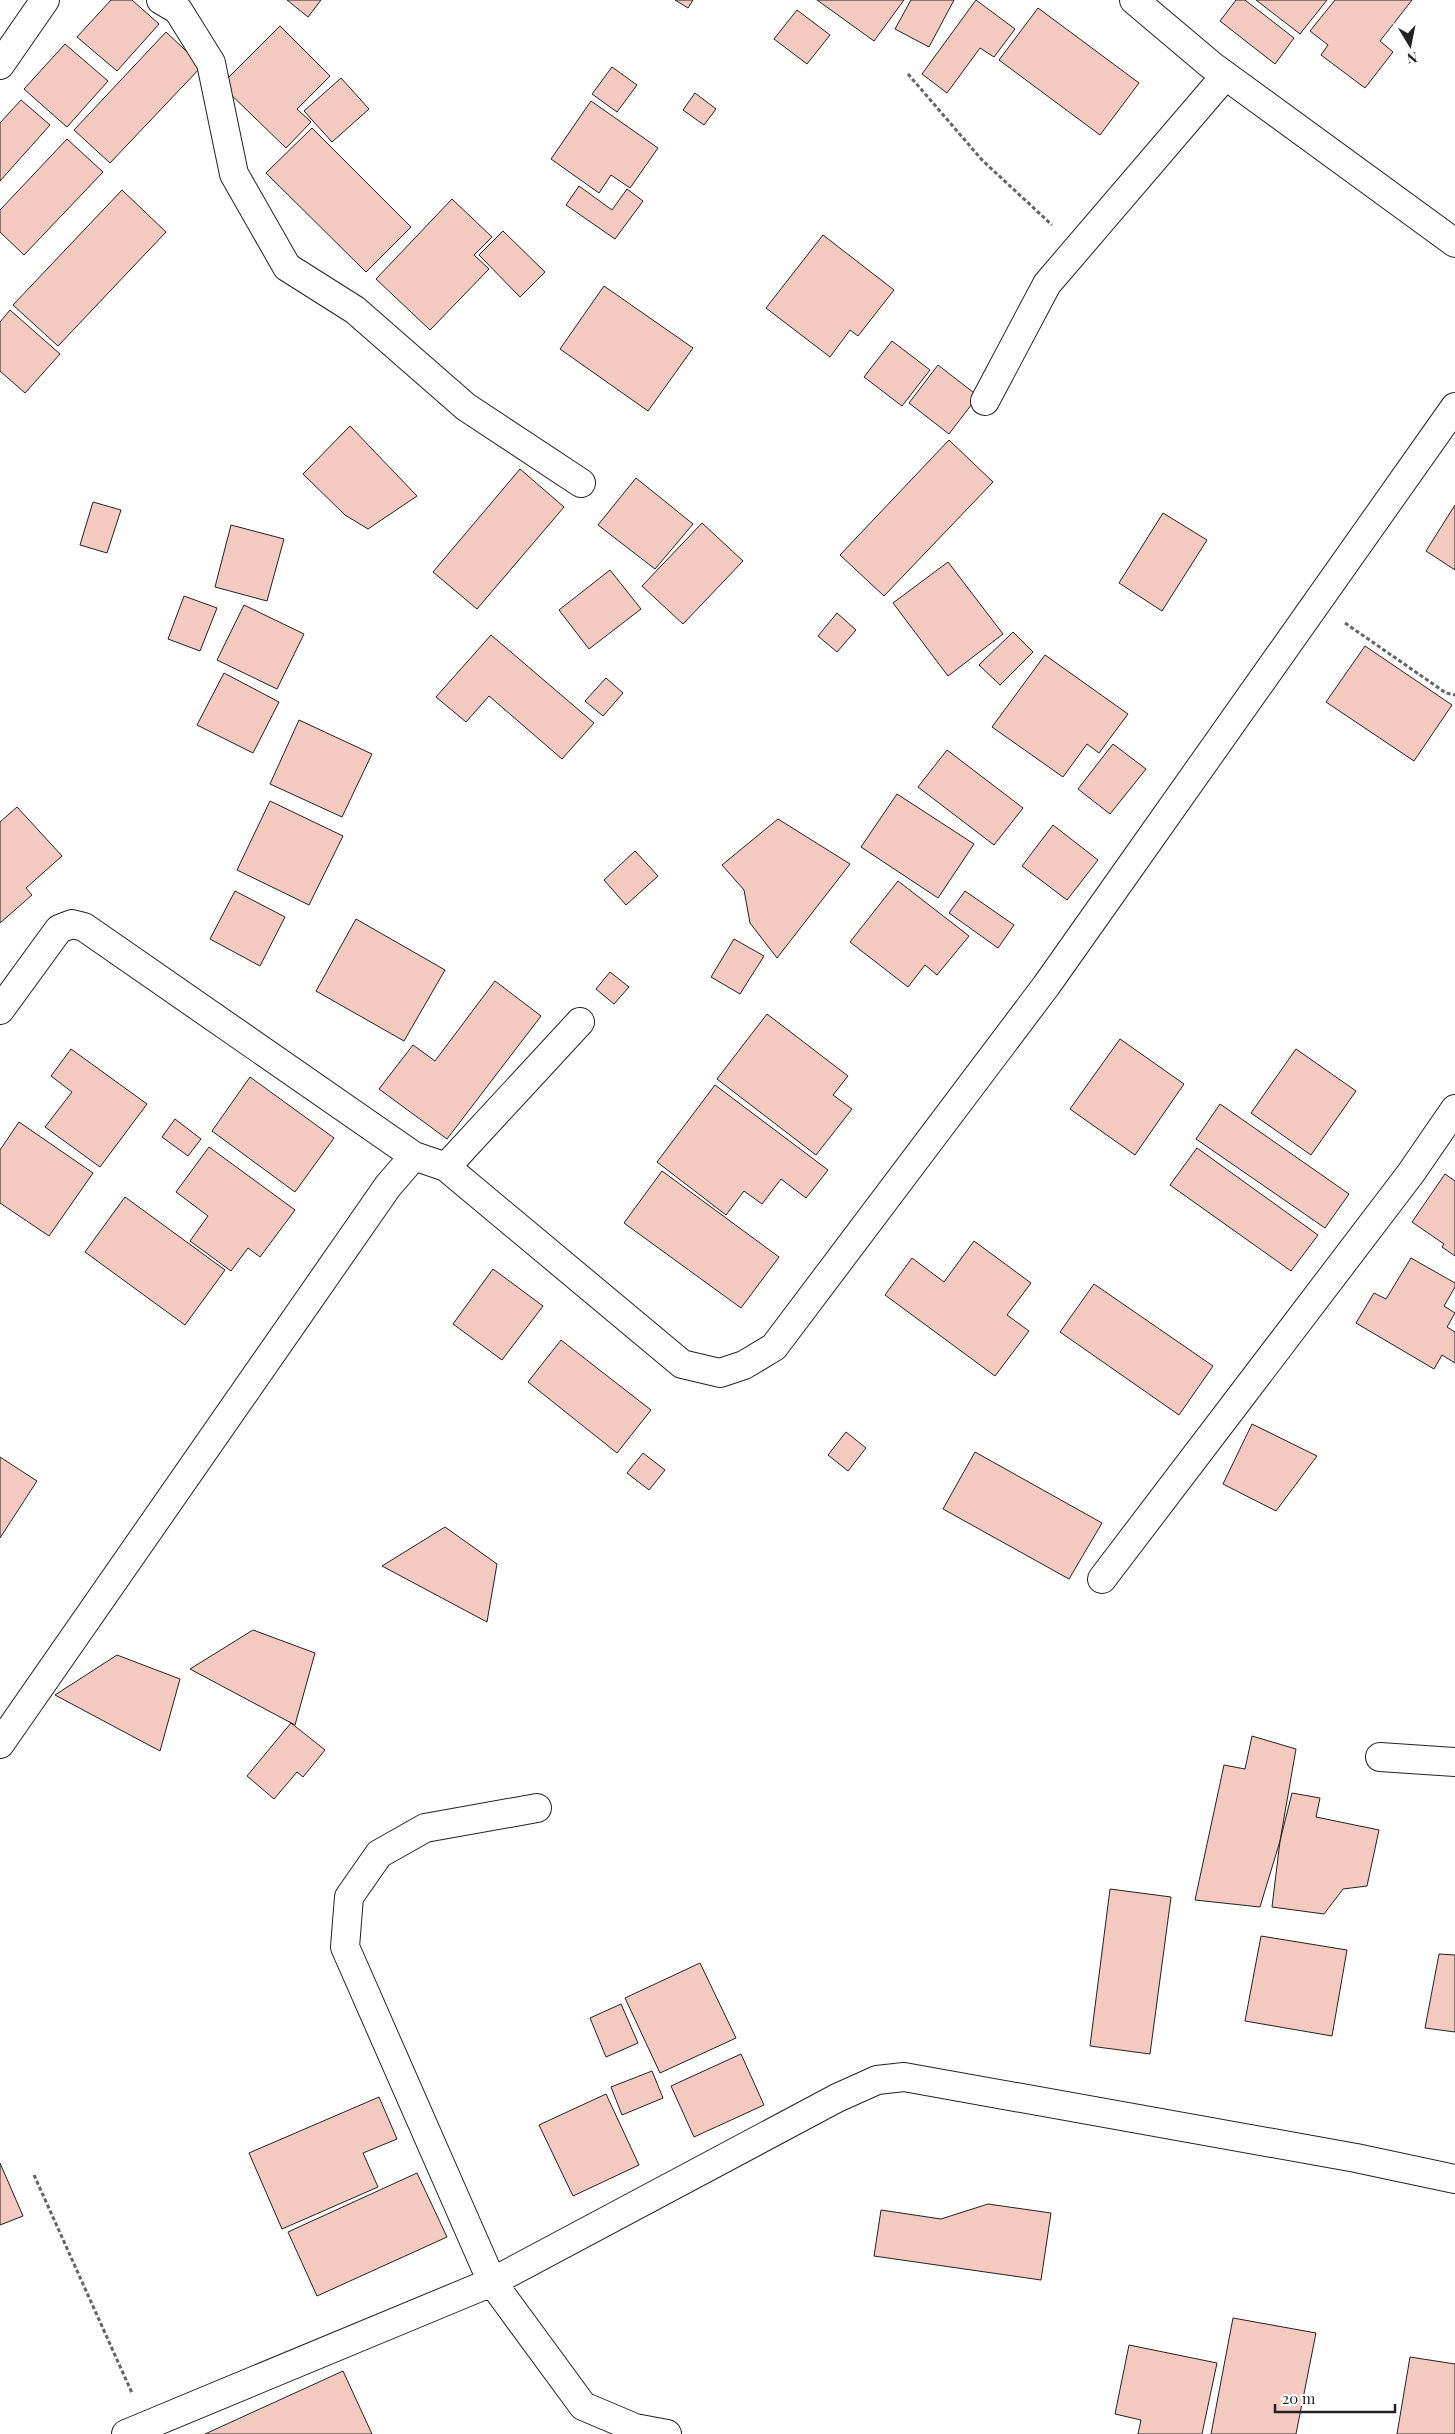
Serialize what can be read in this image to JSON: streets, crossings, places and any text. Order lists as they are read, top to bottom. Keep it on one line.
{"scale_bar":"20 m","north":"bottom"}
